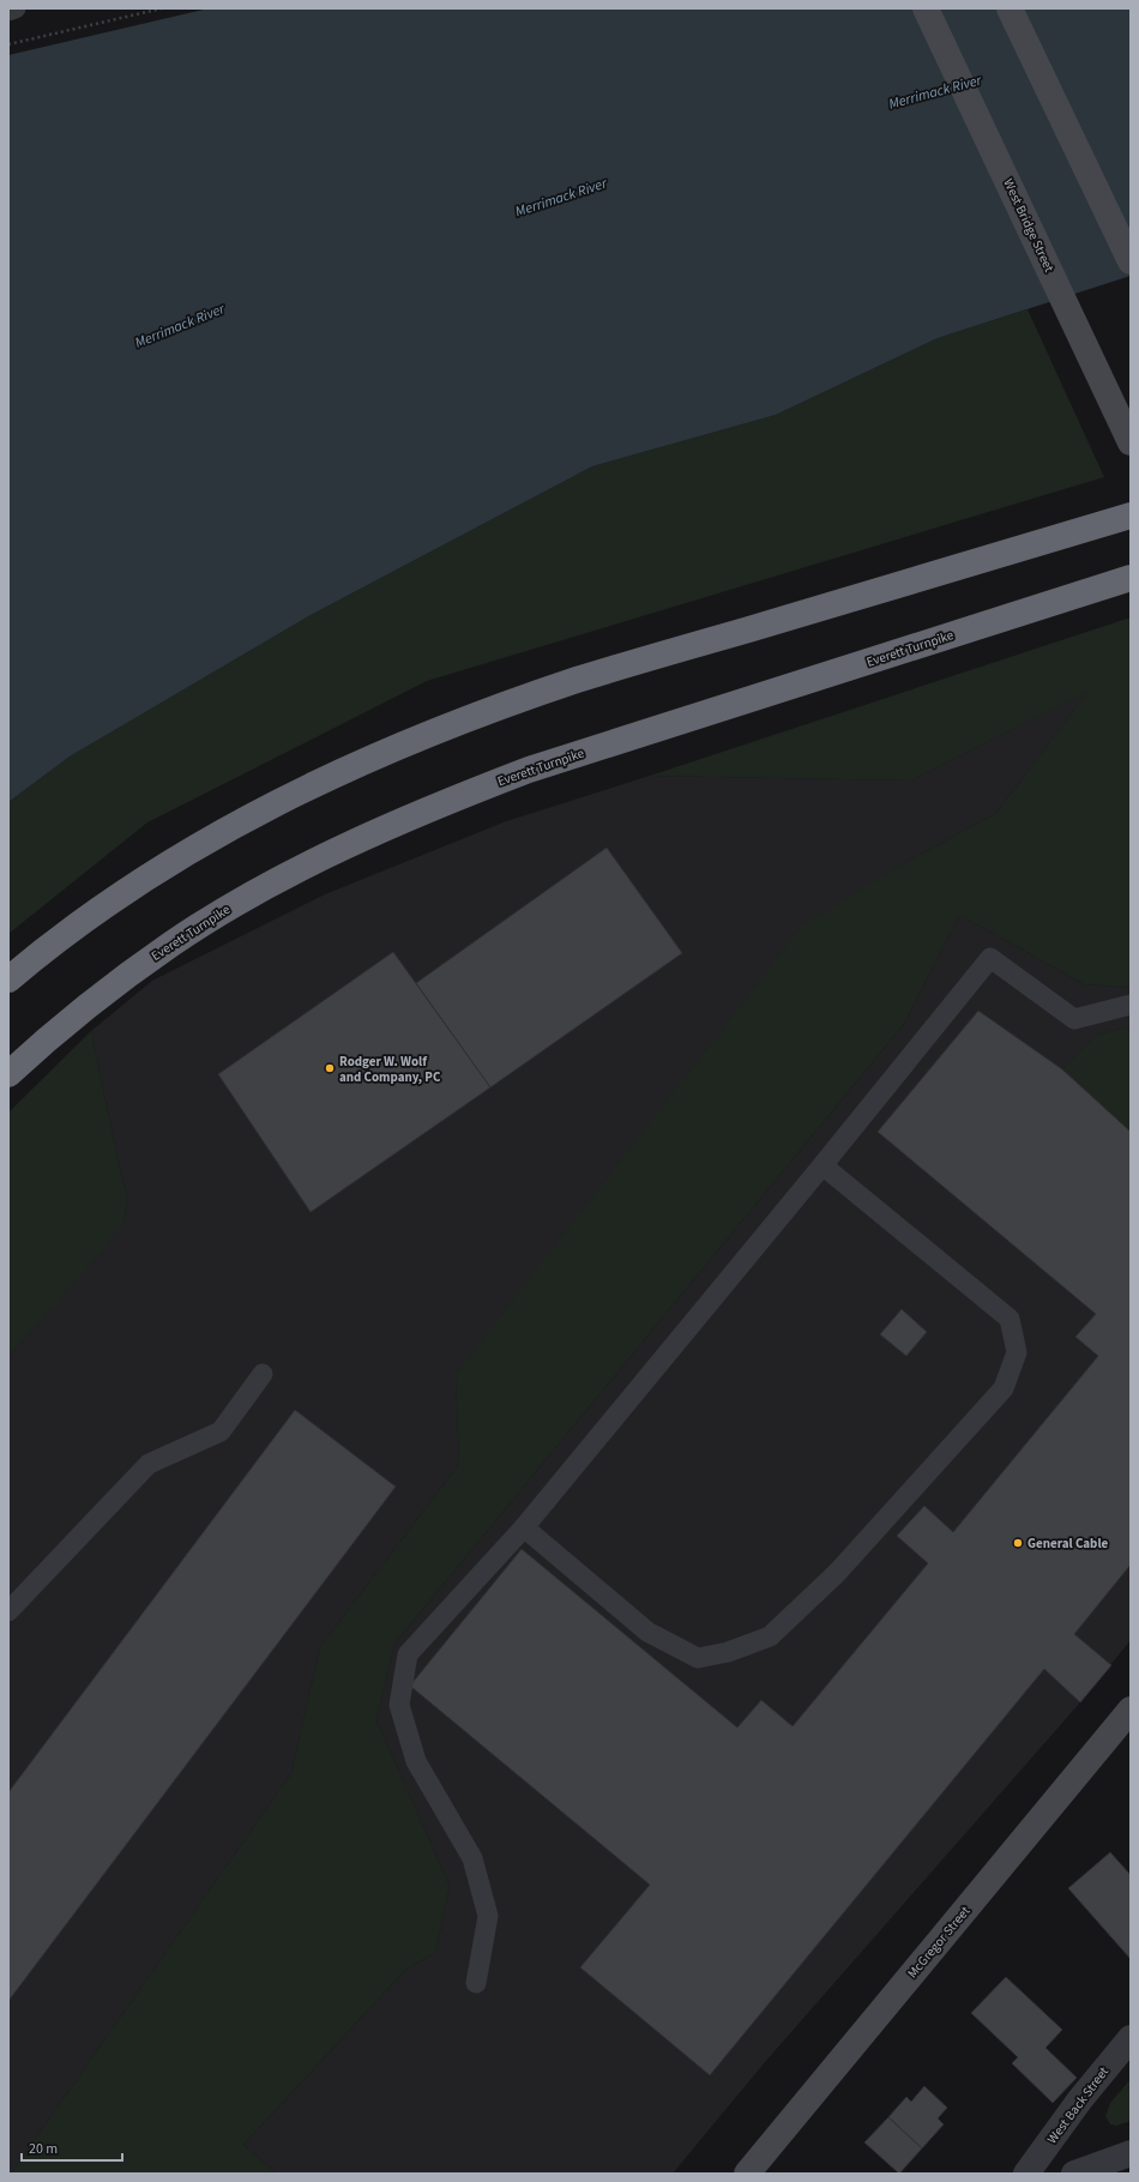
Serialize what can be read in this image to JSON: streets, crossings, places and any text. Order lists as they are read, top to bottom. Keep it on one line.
{"streets":{"highway":["Everett Turnpike"],"main road":["West Bridge Street","McGregor Street"],"street":["West Back Street"]},"water":["Merrimack River"],"places":["Rodger W. Wolf and Company, PC","General Cable"],"scale_bar":"20 m"}
